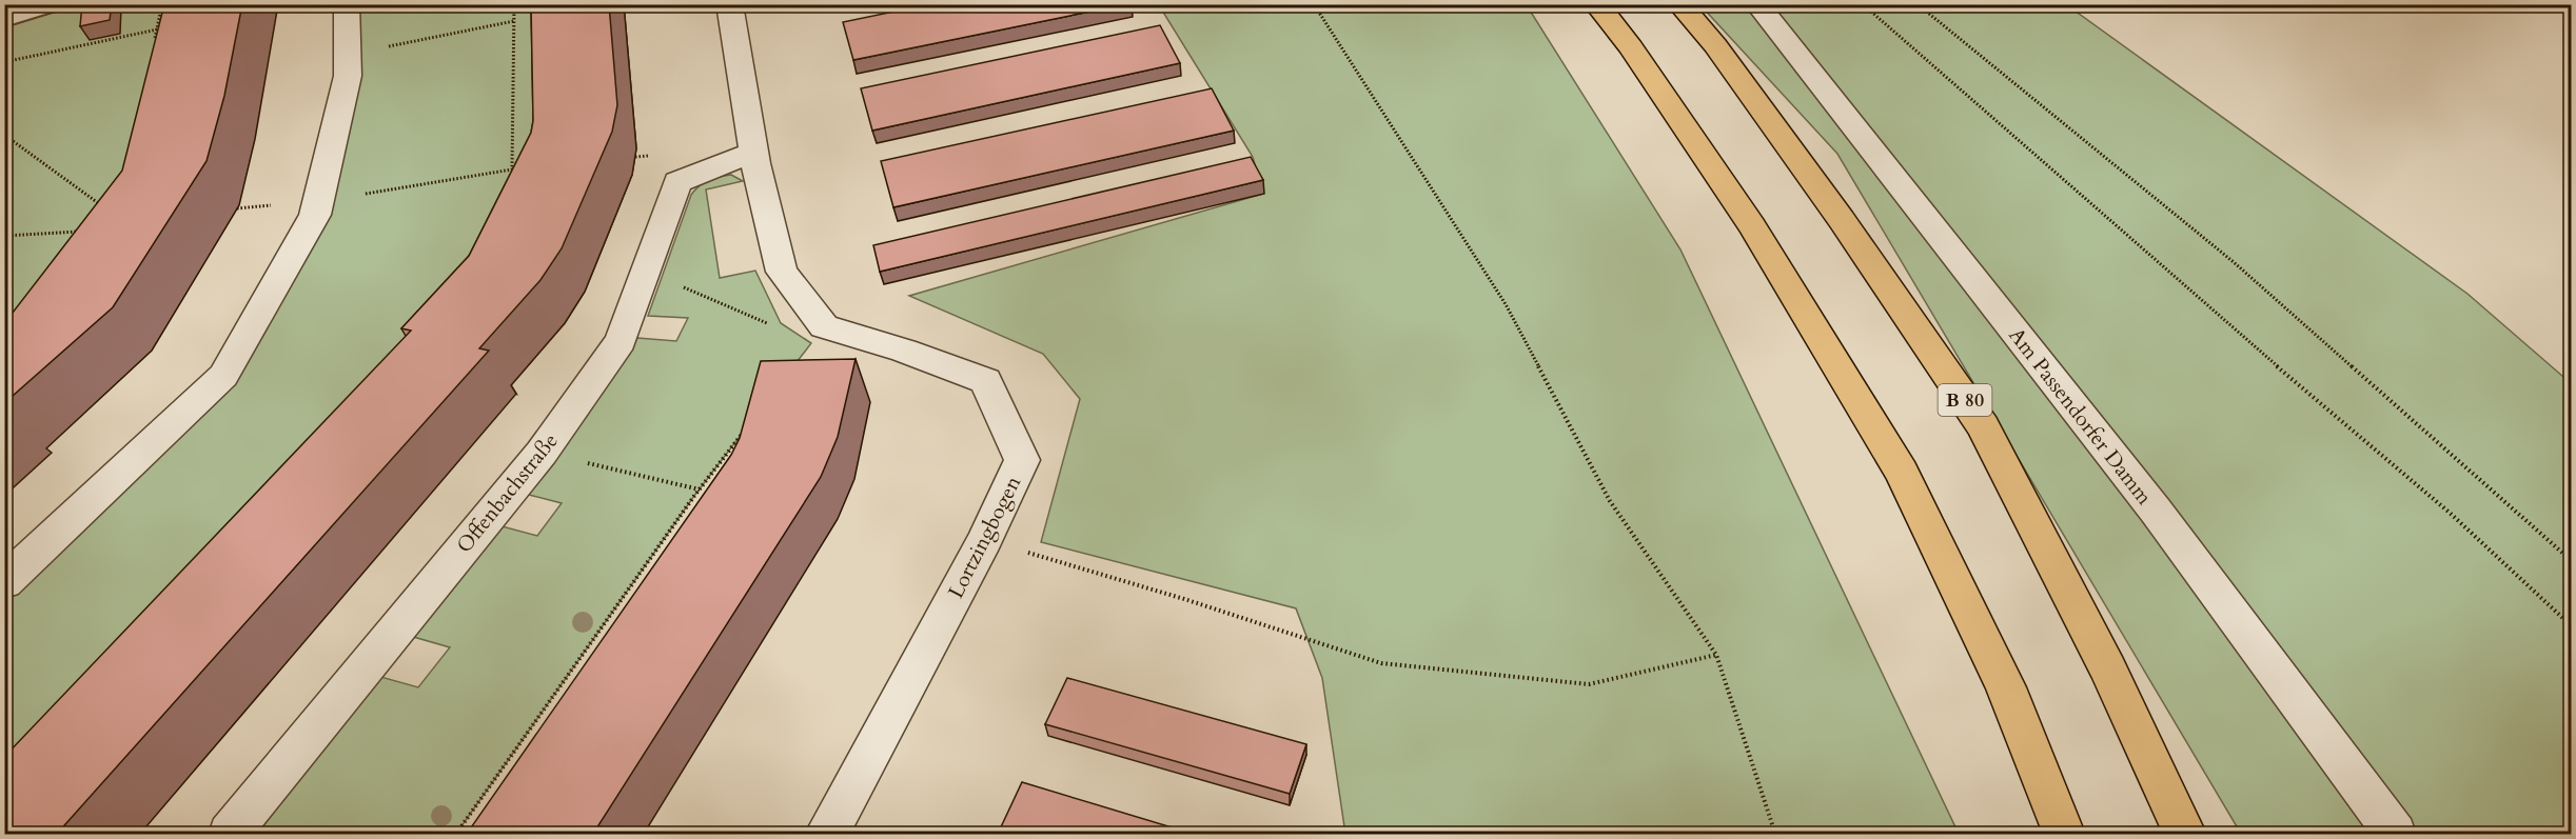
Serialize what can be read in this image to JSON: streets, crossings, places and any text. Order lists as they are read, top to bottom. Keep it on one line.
{"streets":{"highway":["B 80"],"street":["Am Passendorfer Damm","Offenbachstraße","Lortzingbogen"]}}
